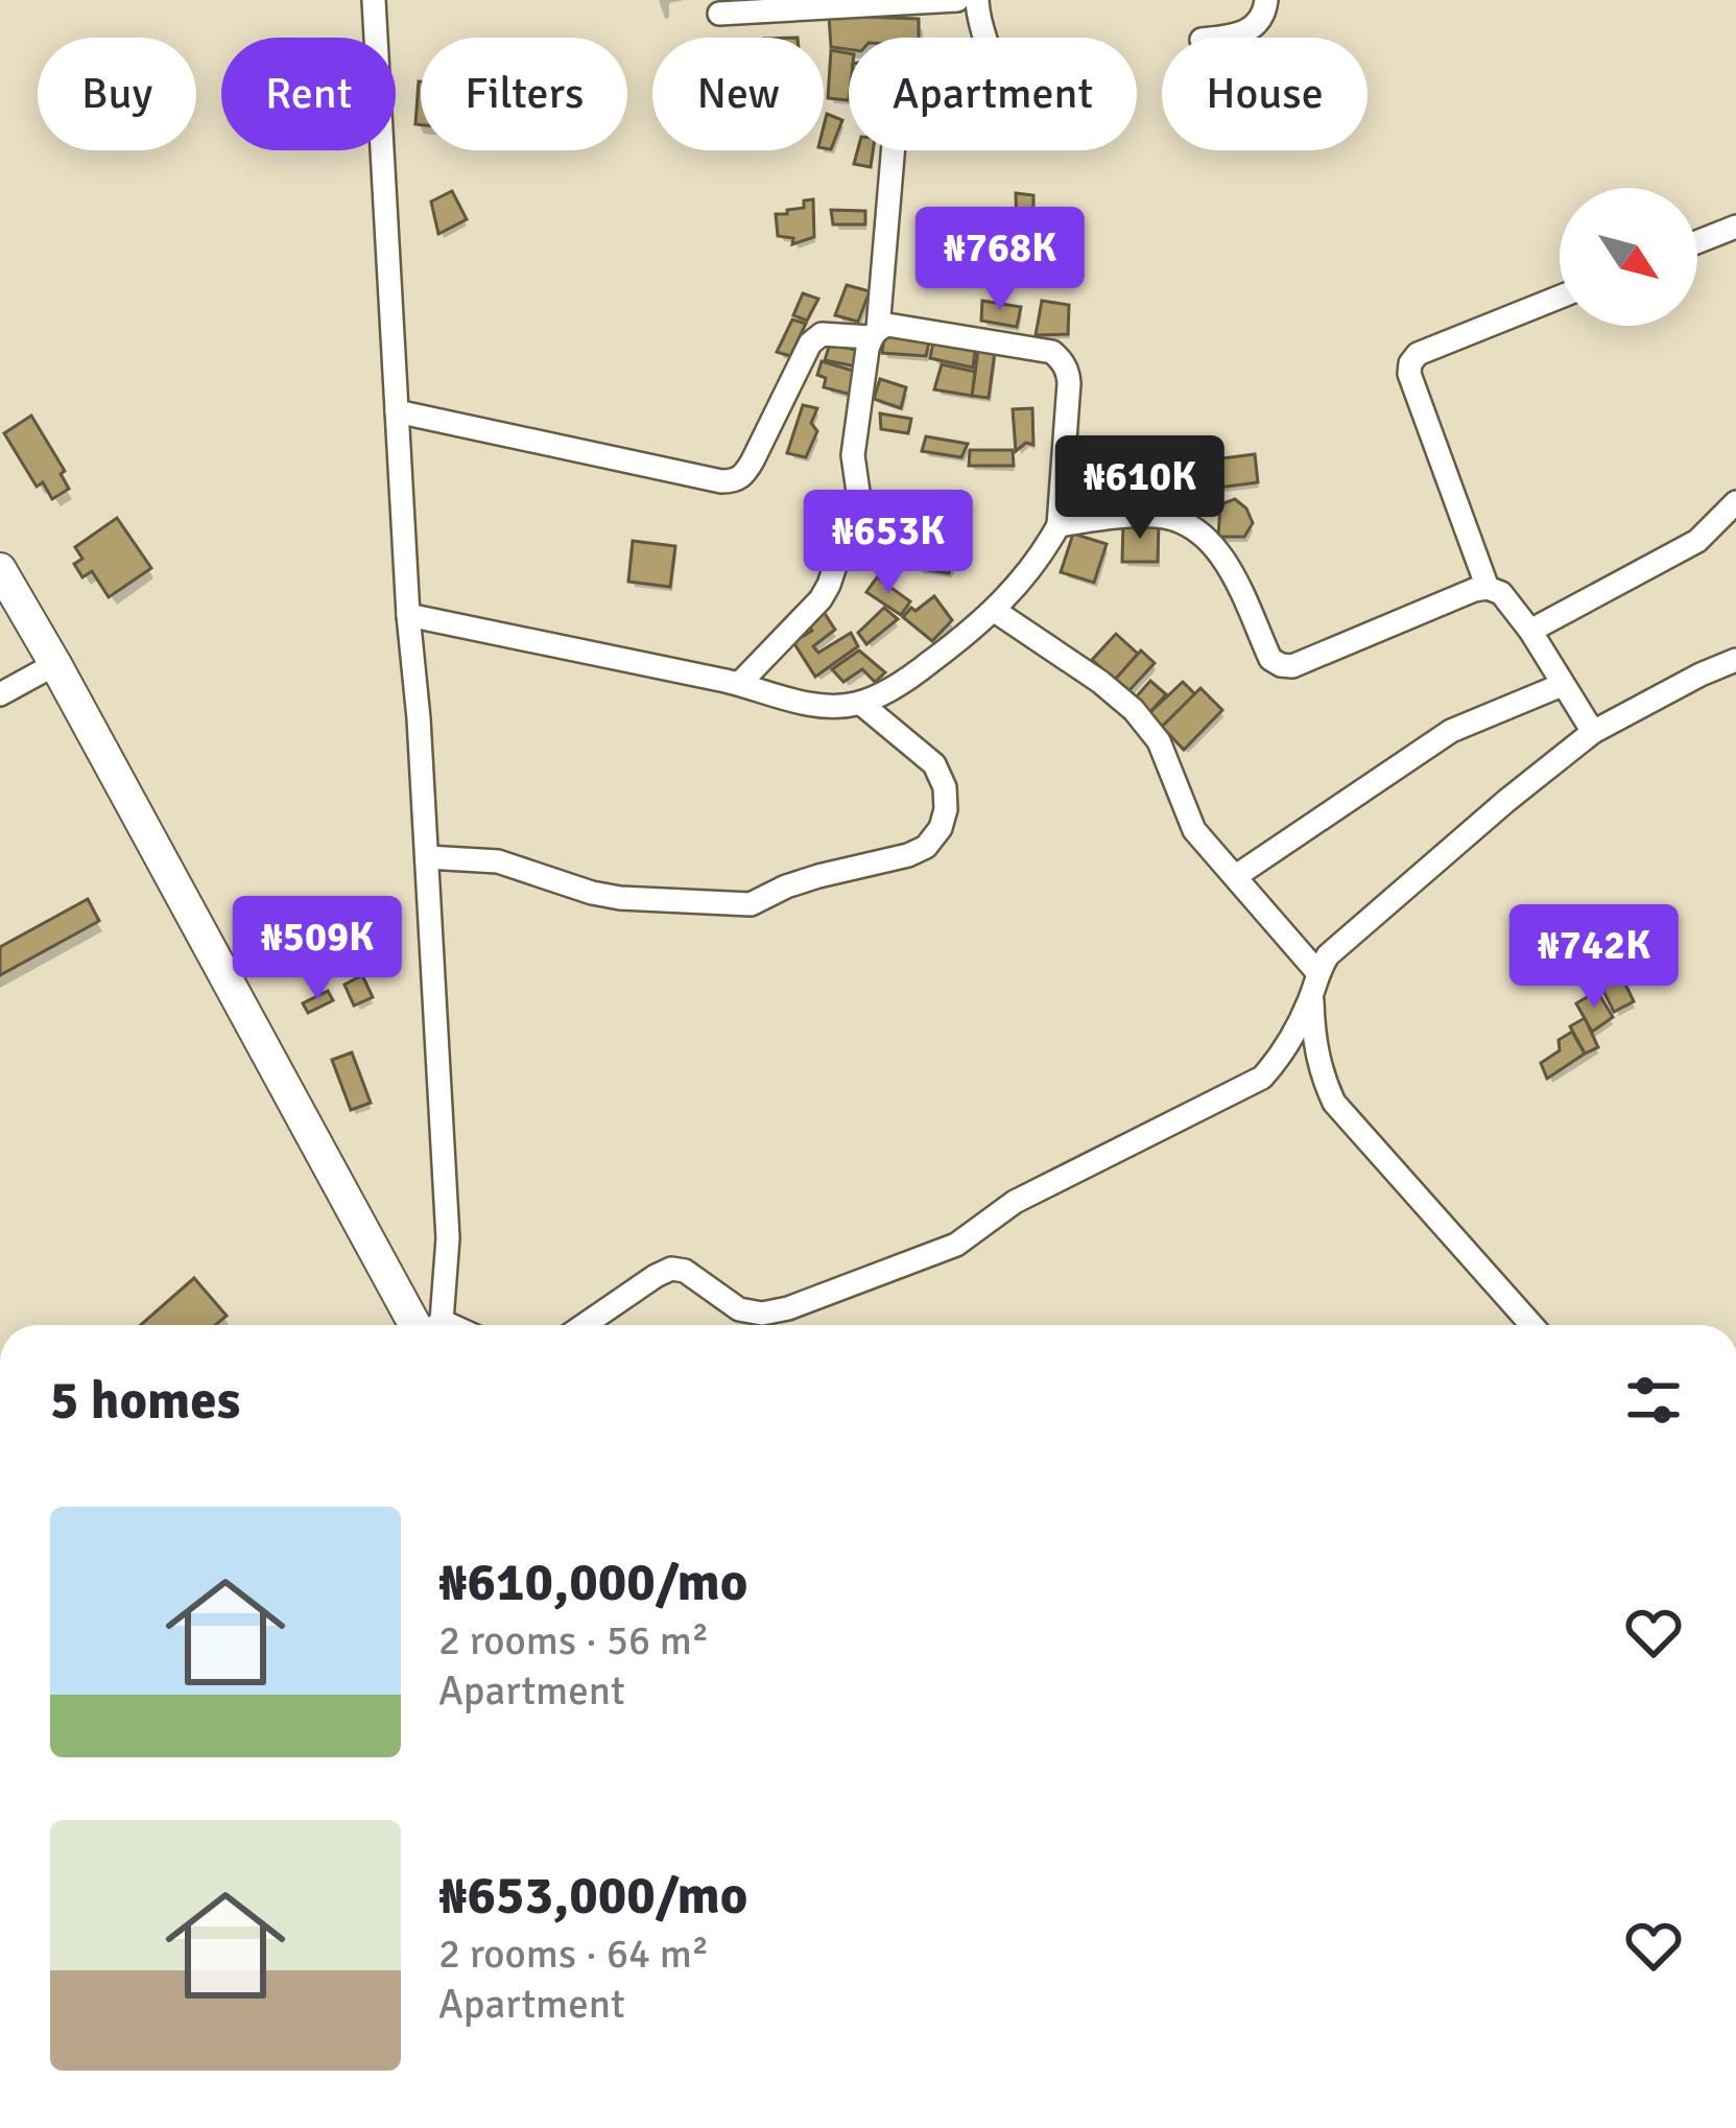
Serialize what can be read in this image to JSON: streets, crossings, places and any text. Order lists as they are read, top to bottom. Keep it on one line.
{"north":"bottom right","page":{"chip":["Buy","Rent","Filters","New","Apartment","House"],"price":["₦768K","₦610K","₦653K","₦509K","₦742K"],"heading":"5 homes","list":[{"name":"₦610,000/mo","note":"2 rooms · 56 m² · Apartment"},{"name":"₦653,000/mo","note":"2 rooms · 64 m² · Apartment"}]}}
